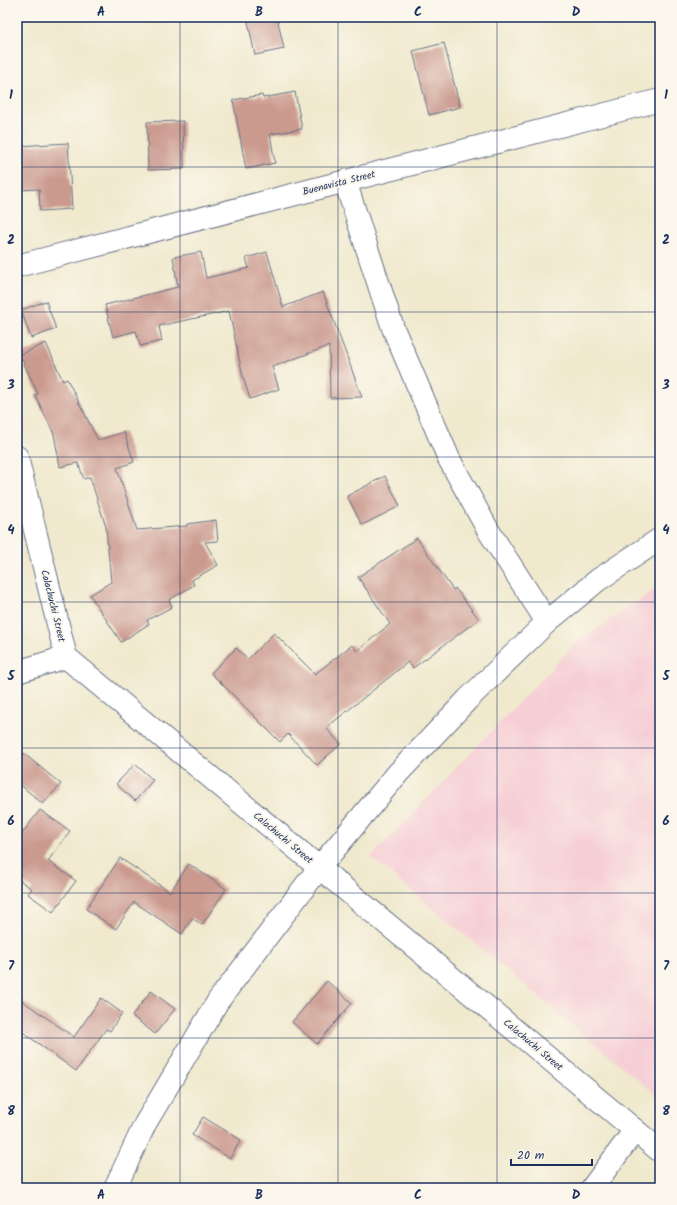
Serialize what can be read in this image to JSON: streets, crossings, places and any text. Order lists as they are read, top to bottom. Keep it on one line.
{"streets":{"street":["Buenavista Street","Calachuchi Street"]},"scale_bar":"20 m","grid":{"columns":["A","B","C","D"],"rows":["1","2","3","4","5","6","7","8"]}}
